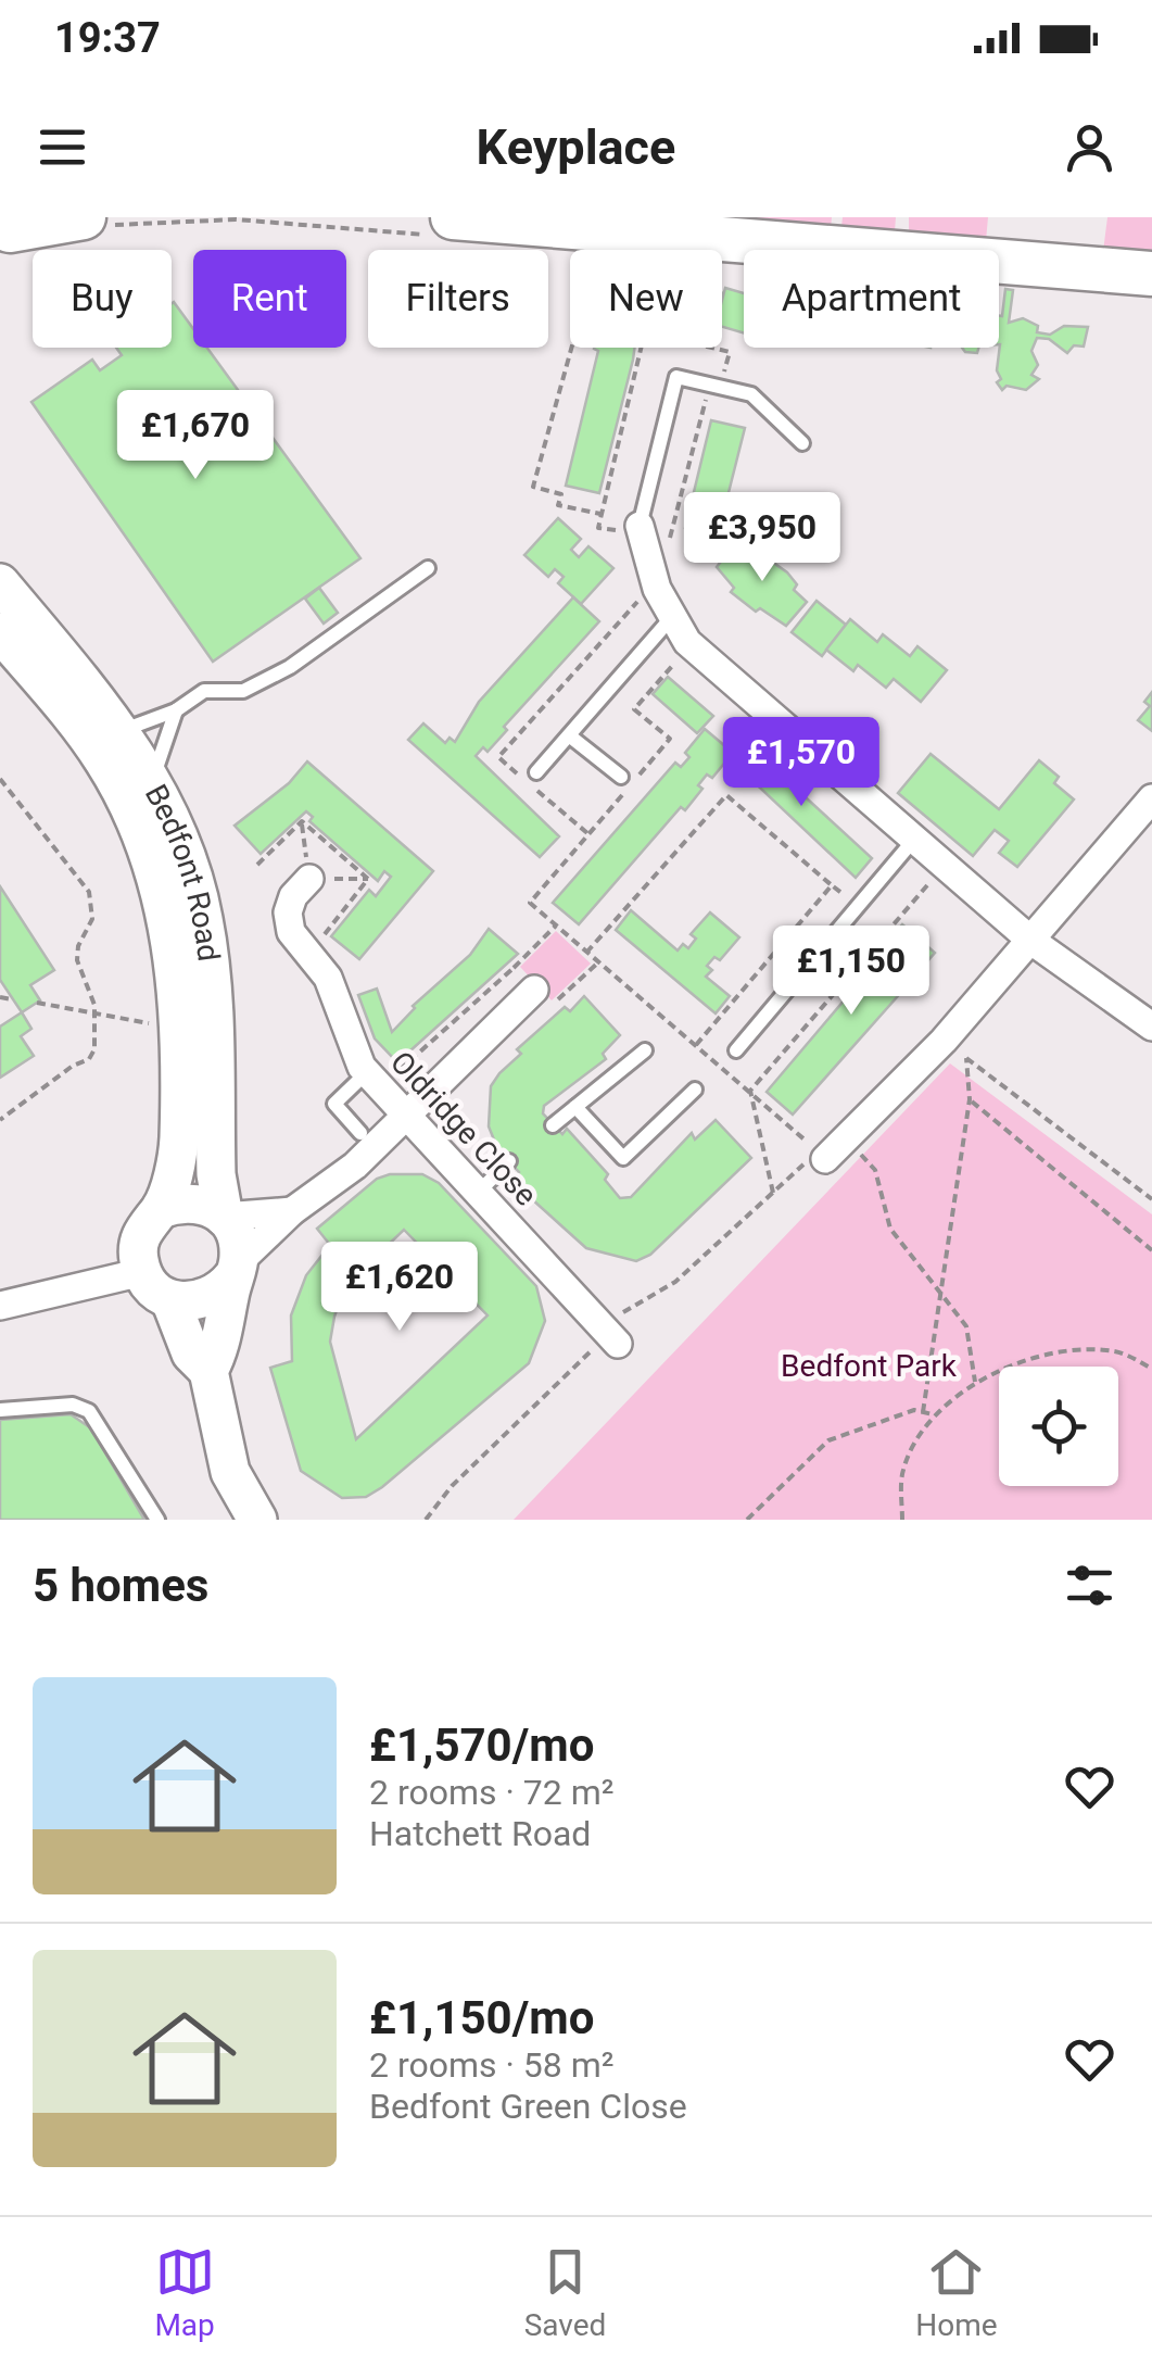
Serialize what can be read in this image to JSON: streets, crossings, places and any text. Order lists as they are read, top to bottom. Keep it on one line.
{"streets":{"street":["Bedfont Road","Oldridge Close"]},"parks":["Bedfont Park"],"page":{"status":"19:37","header":"Keyplace","chip":["Buy","Rent","Filters","New","Apartment"],"price":["£1,670","£3,950","£1,570","£1,150","£1,620"],"heading":"5 homes","list":[{"name":"£1,570/mo","note":"2 rooms · 72 m² · Hatchett Road"},{"name":"£1,150/mo","note":"2 rooms · 58 m² · Bedfont Green Close"}],"tabs":["Map","Saved","Home"]}}
